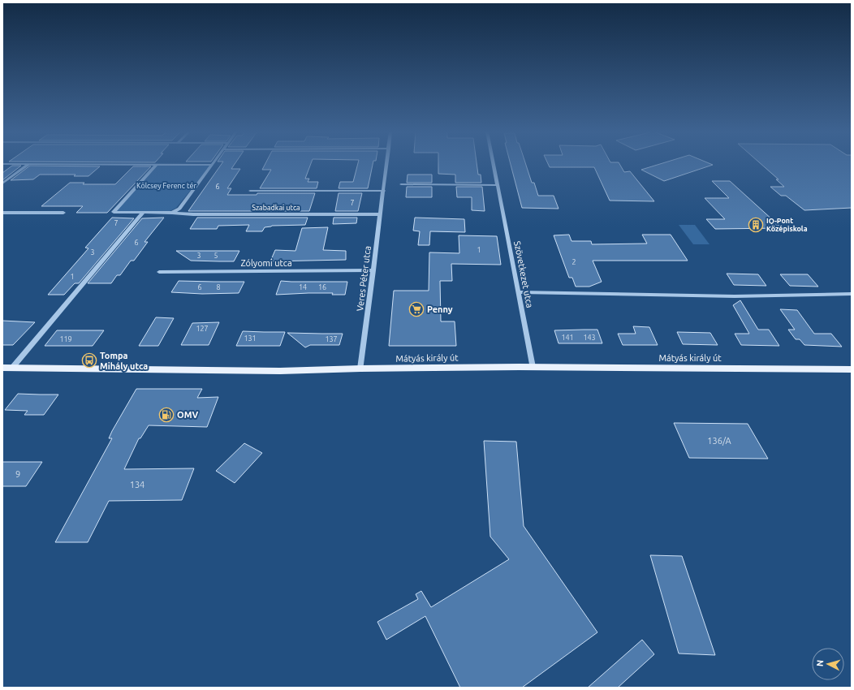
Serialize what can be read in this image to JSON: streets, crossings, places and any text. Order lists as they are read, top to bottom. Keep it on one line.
{"streets":{"main road":["Mátyás király út"],"street":["Szabadkai utca","Zólyomi utca","Szövetkezet utca","Veres Péter utca"]},"crossings":[["Szabadkai utca","Veres Péter utca"],["Zólyomi utca","Veres Péter utca"],["Szövetkezet utca","Mátyás király út"],["Veres Péter utca","Mátyás király út"]],"parks":["Kölcsey Ferenc tér"],"places":{"building":["IQ-Pont Középiskola"],"supermarket":["Penny"],"bus stop":["Tompa Mihály utca"],"fuel station":["OMV"]},"house_numbers":["6","7","7","6","1","3","3","5","2","1","6","8","14","16","127","141","143","131","119","137","136/A","9","134"],"north":"left"}
